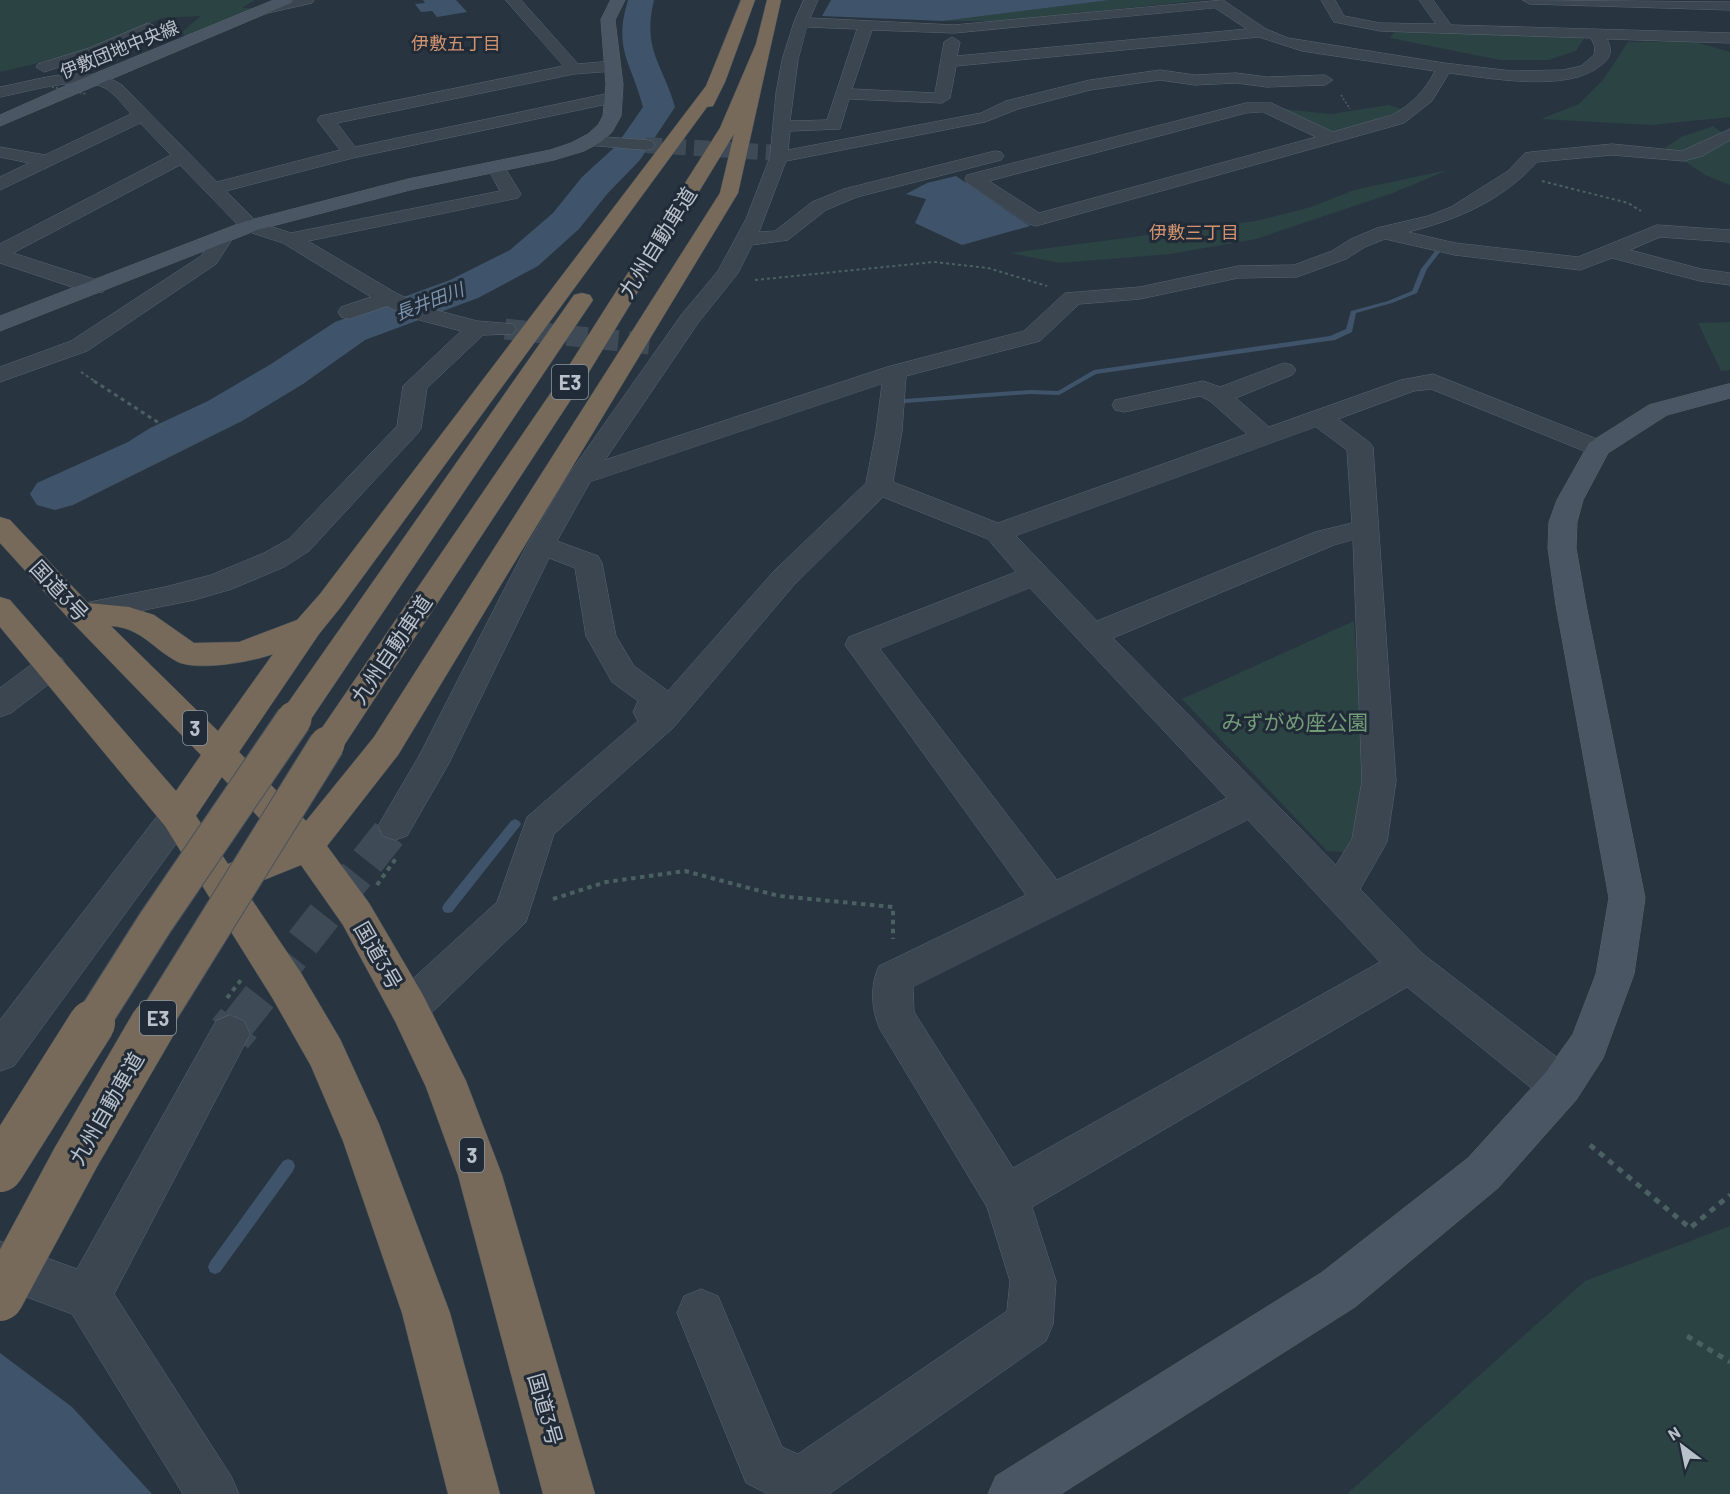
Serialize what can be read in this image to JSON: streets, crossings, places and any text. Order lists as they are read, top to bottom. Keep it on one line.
{"streets":{"highway":["九州自動車道","E3","国道3号","3"],"street":["伊敷団地中央線"]},"districts":["伊敷五丁目","伊敷三丁目"],"water":["長井田川"],"parks":["みずがめ座公園"],"north":"top left"}
